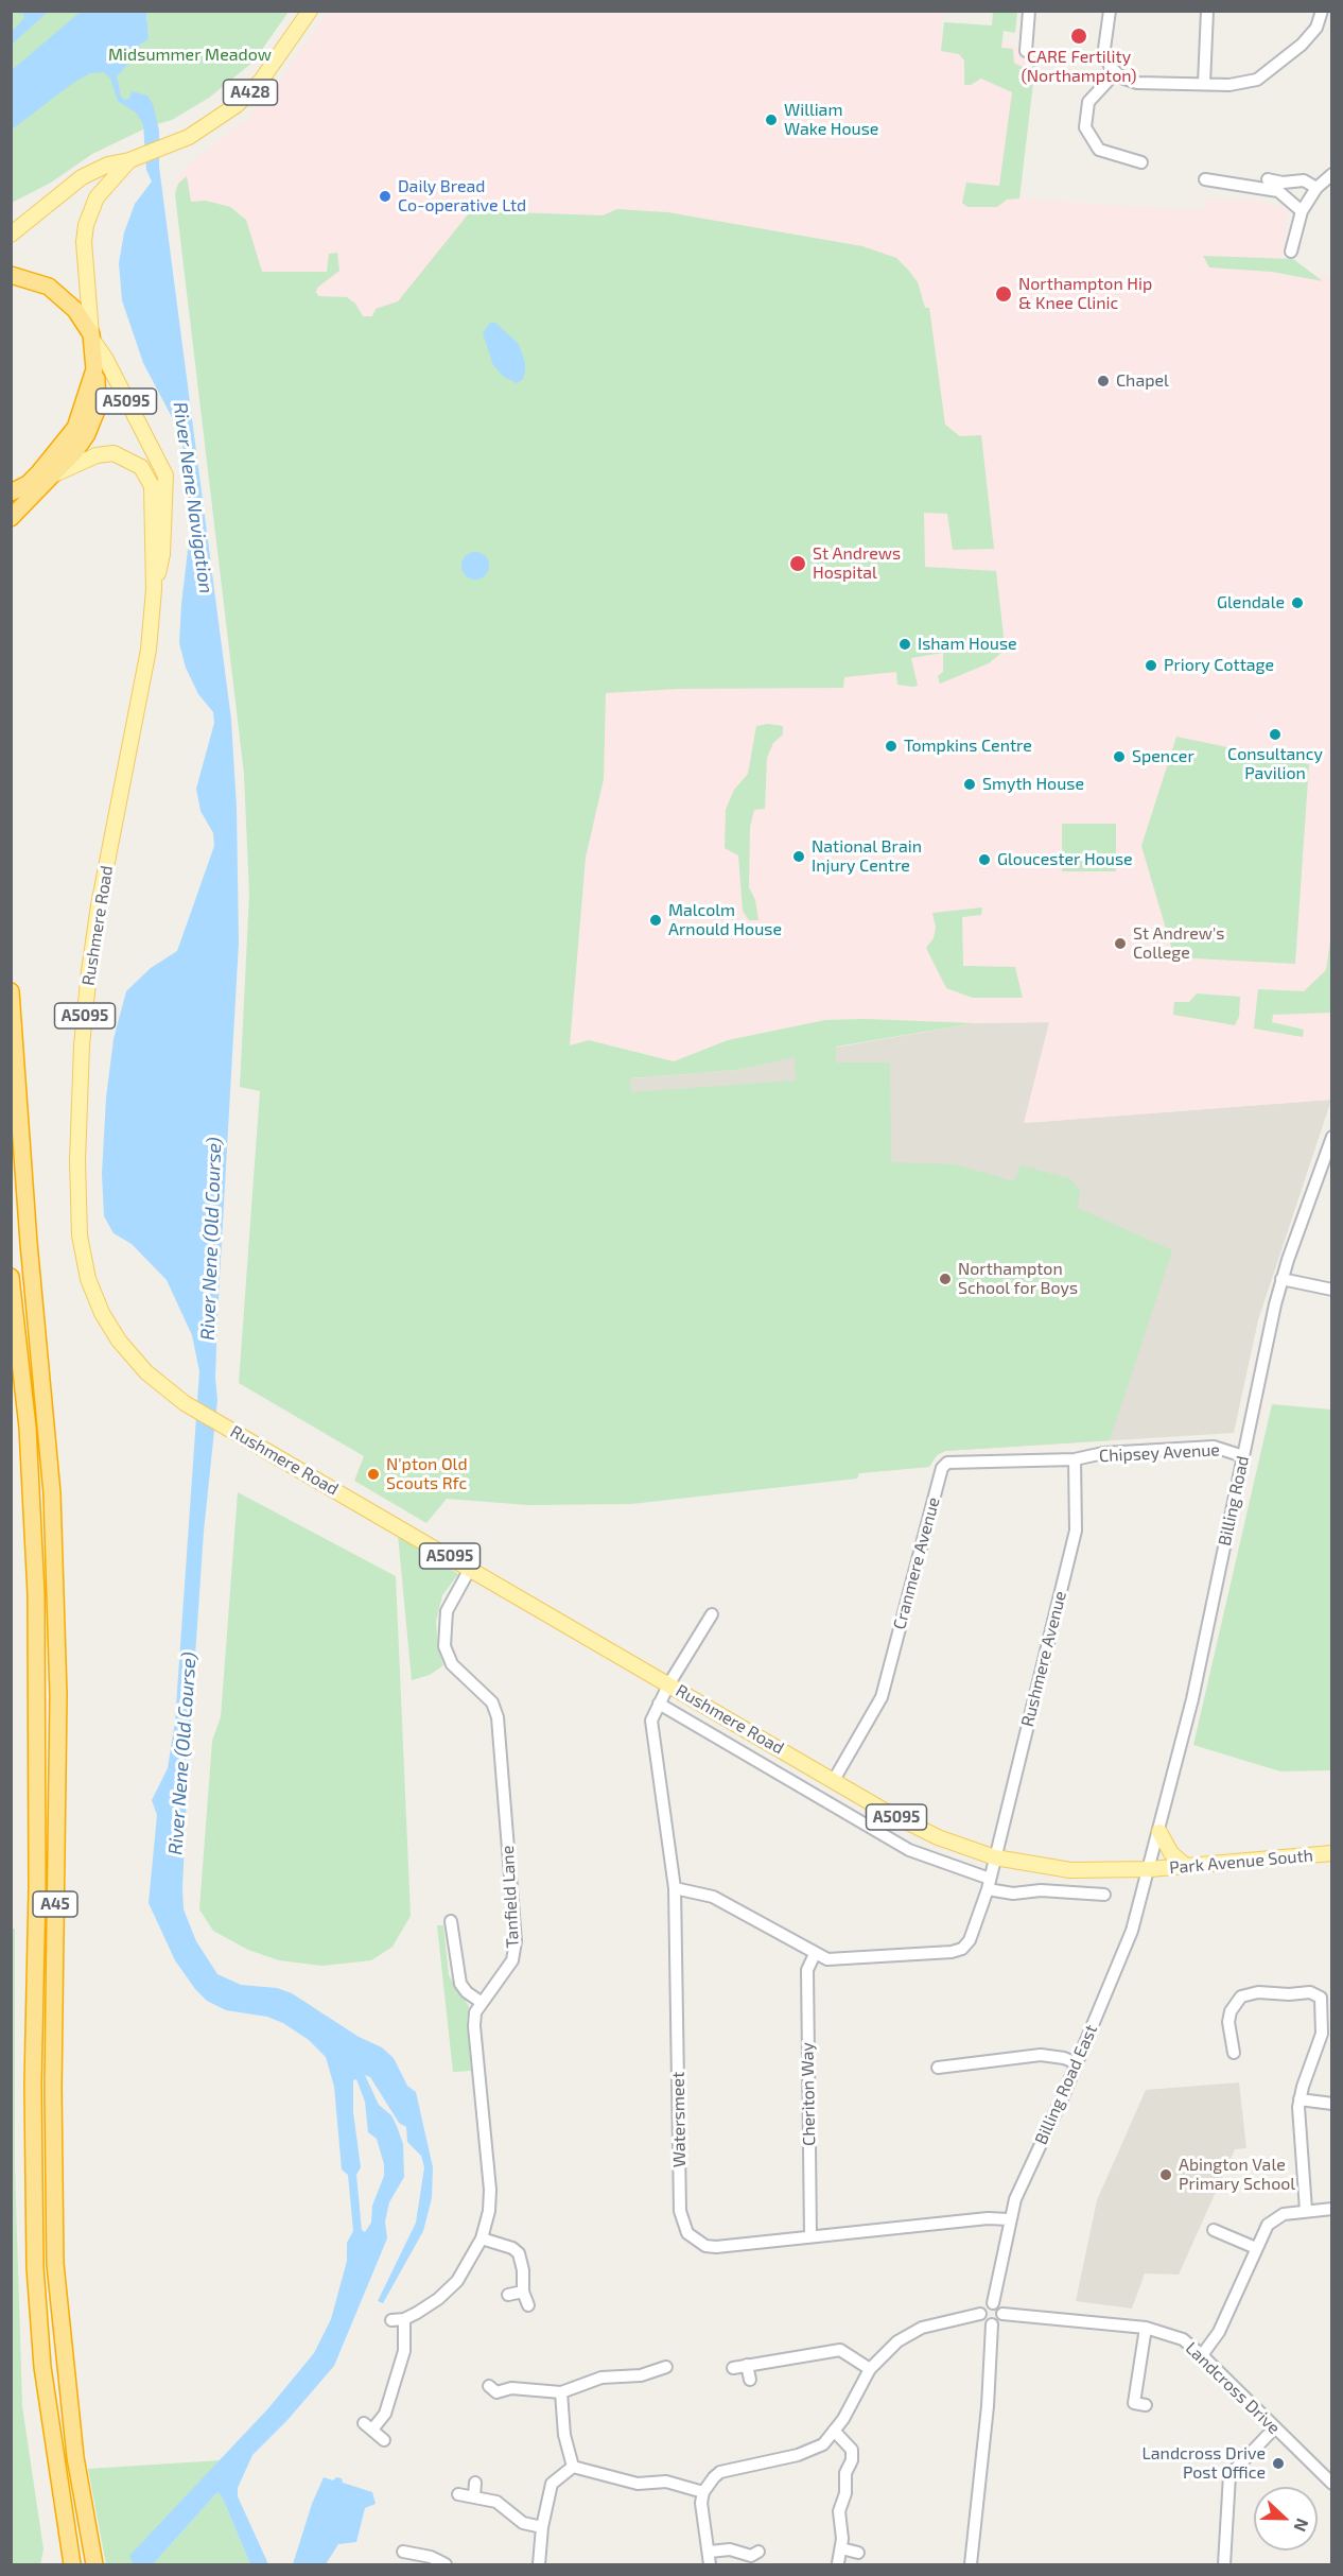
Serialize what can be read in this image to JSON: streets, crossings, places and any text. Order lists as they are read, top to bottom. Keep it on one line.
{"streets":{"highway":["A45"],"main road":["A428","A5095","Rushmere Road","Park Avenue South"],"street":["Chipsey Avenue","Billing Road","Cranmere Avenue","Rushmere Avenue","Tanfield Lane","Billing Road East","Cheriton Way","Watersmeet","Landcross Drive"]},"crossings":[["A428","Rushmere Road"],["Rushmere Road","Billing Road"],["Rushmere Road","Cranmere Avenue"],["Rushmere Road","Rushmere Avenue"],["Rushmere Road","Park Avenue South"],["Rushmere Road","Tanfield Lane"],["Rushmere Road","Billing Road East"],["Rushmere Road","Watersmeet"],["Chipsey Avenue","Billing Road"],["Chipsey Avenue","Cranmere Avenue"],["Chipsey Avenue","Rushmere Avenue"],["Billing Road","Park Avenue South"],["Billing Road","Billing Road East"],["Cranmere Avenue","Rushmere Avenue"],["Rushmere Avenue","Cheriton Way"],["Park Avenue South","Billing Road East"],["Billing Road East","Watersmeet"],["Billing Road East","Landcross Drive"],["Cheriton Way","Watersmeet"]],"water":["River Nene Navigation","River Nene (Old Course)"],"parks":["Midsummer Meadow"],"places":["CARE Fertility (Northampton)","William Wake House","Daily Bread Co-operative Ltd","Northampton Hip & Knee Clinic","Chapel","St Andrews Hospital","Glendale","Isham House","Priory Cottage","Consultancy Pavilion","Tompkins Centre","Spencer","Smyth House","National Brain Injury Centre","Gloucester House","Malcolm Arnould House","St Andrew's College","Northampton School for Boys","N'pton Old Scouts Rfc","Abington Vale Primary School","Landcross Drive Post Office"],"north":"right"}
